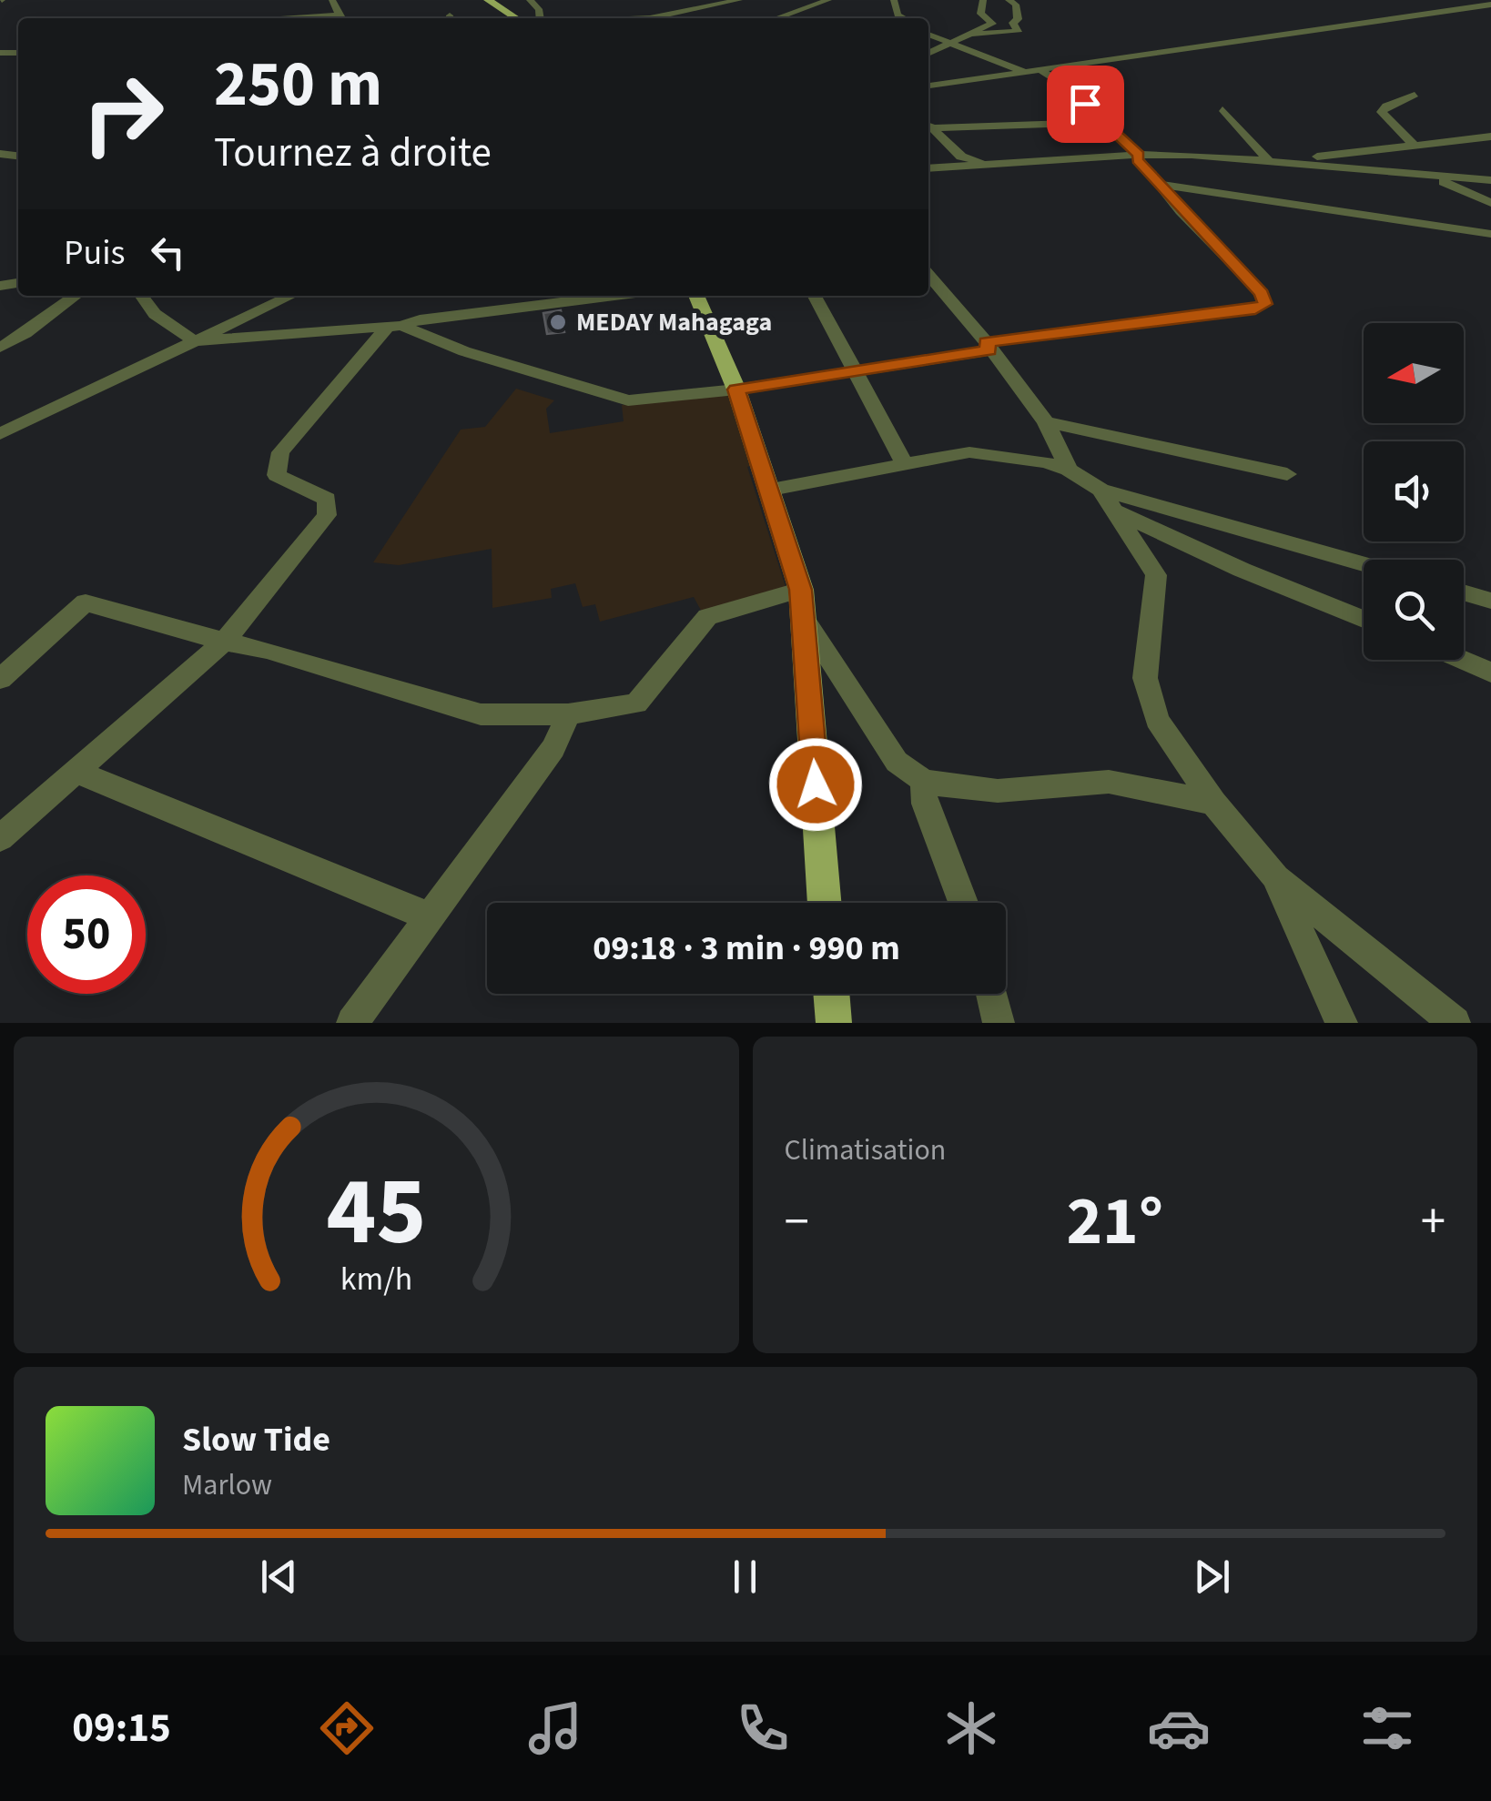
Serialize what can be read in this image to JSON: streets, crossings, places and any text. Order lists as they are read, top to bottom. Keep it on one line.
{"places":["MEDAY Mahagaga"],"north":"left","page":{"turn":["250 m","Tournez à droite"],"then":"Puis","limit":"50","trip":"09:18 · 3 min · 990 m","tile":"Climatisation","heat":["−","21°","+"],"song":["Slow Tide","Marlow"],"tabs":"09:15","gauge":["45","km/h"]}}
